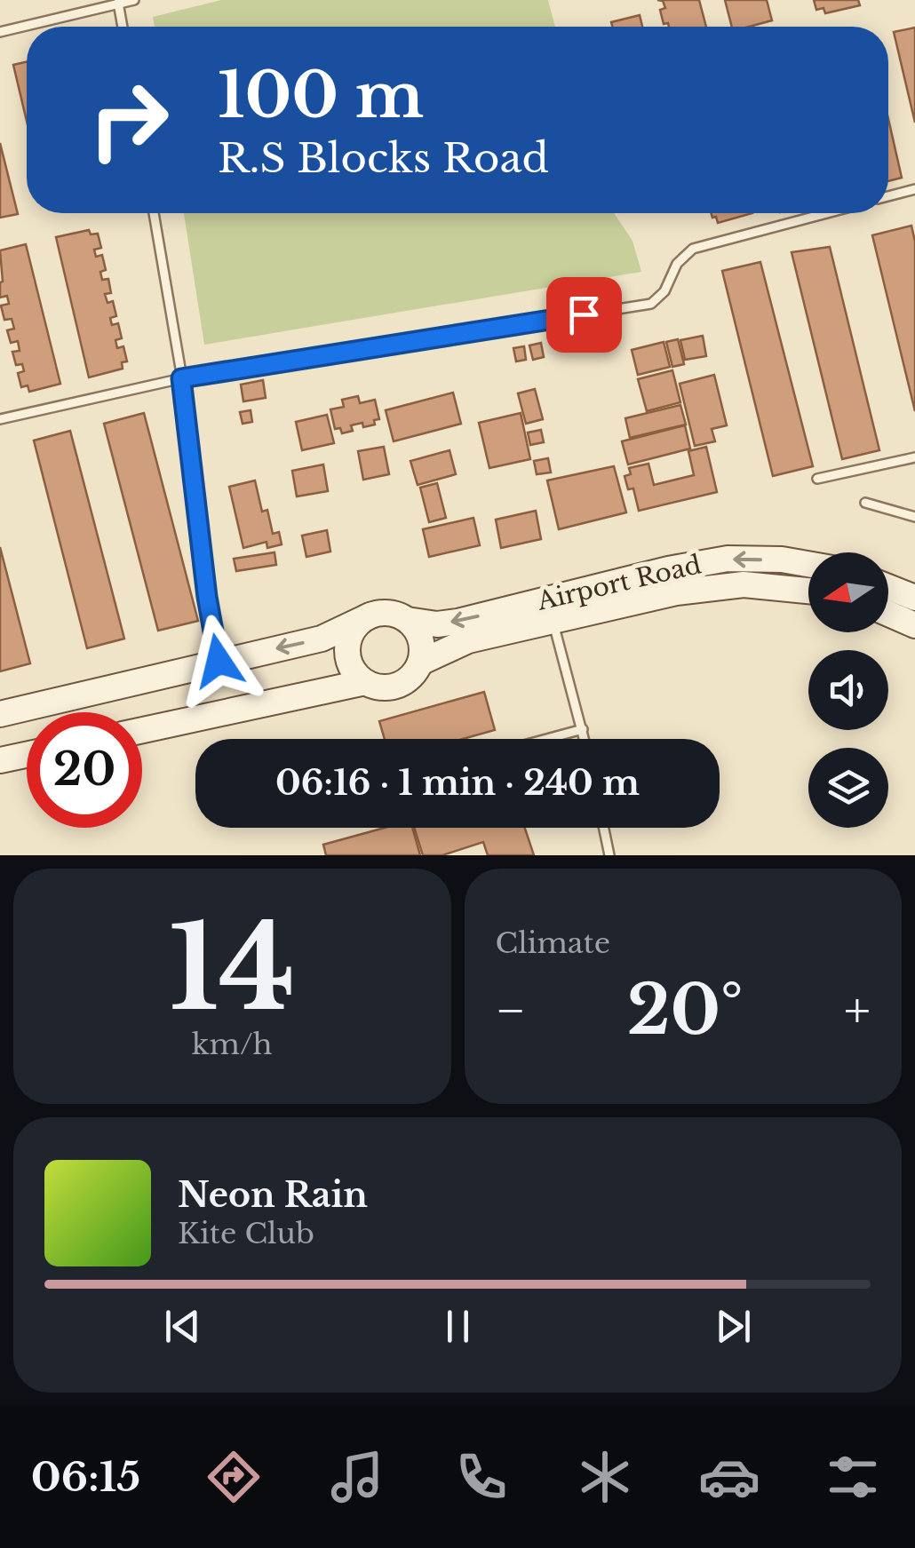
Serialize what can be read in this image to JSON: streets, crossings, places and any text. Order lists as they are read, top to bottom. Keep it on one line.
{"streets":{"main road":["Airport Road"]},"north":"left","page":{"turn":["100 m","R.S Blocks Road"],"limit":"20","trip":"06:16 · 1 min · 240 m","tile":[["14","km/h"],"Climate"],"heat":["−","20°","+"],"song":["Neon Rain","Kite Club"],"tabs":"06:15"}}
